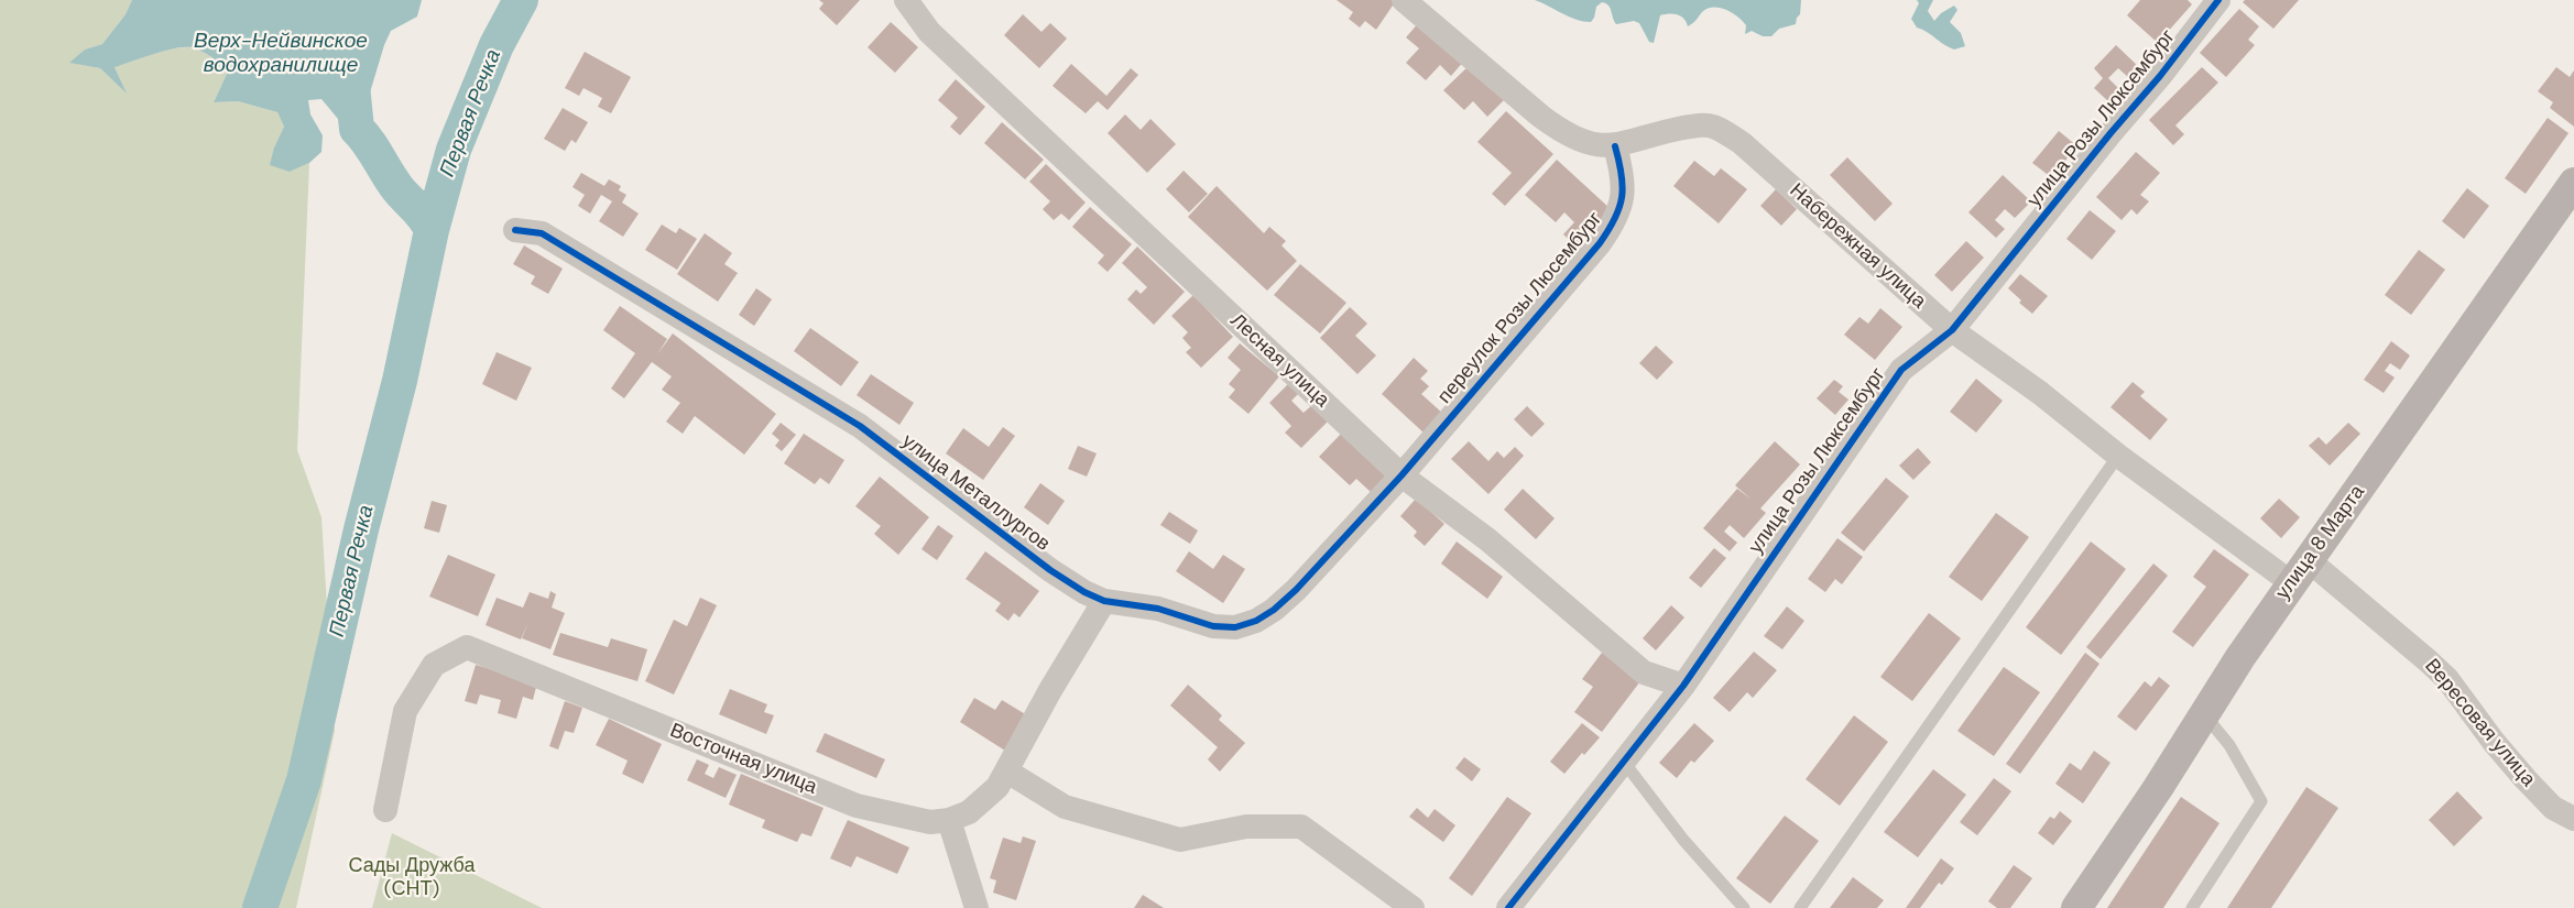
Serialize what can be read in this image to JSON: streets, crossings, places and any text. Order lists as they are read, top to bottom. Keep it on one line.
{"streets":{"main road":["улица 8 Марта"],"street":["улица Розы Люксембург","Набережная улица","переулок Розы Люсембург","Лесная улица","улица Металлургов","Вересовая улица","Восточная улица"]},"crossings":[["улица Розы Люксембург","Набережная улица"],["улица Розы Люксембург","Лесная улица"],["Набережная улица","переулок Розы Люсембург"],["Набережная улица","улица 8 Марта"],["Набережная улица","Вересовая улица"],["переулок Розы Люсембург","Лесная улица"],["переулок Розы Люсембург","улица Металлургов"],["Лесная улица","улица Металлургов"],["улица Металлургов","Восточная улица"],["улица 8 Марта","Вересовая улица"]],"water":["Верх-Нейвинское водохранилище","Первая Речка"],"parks":["Сады Дружба (СНТ)"]}
